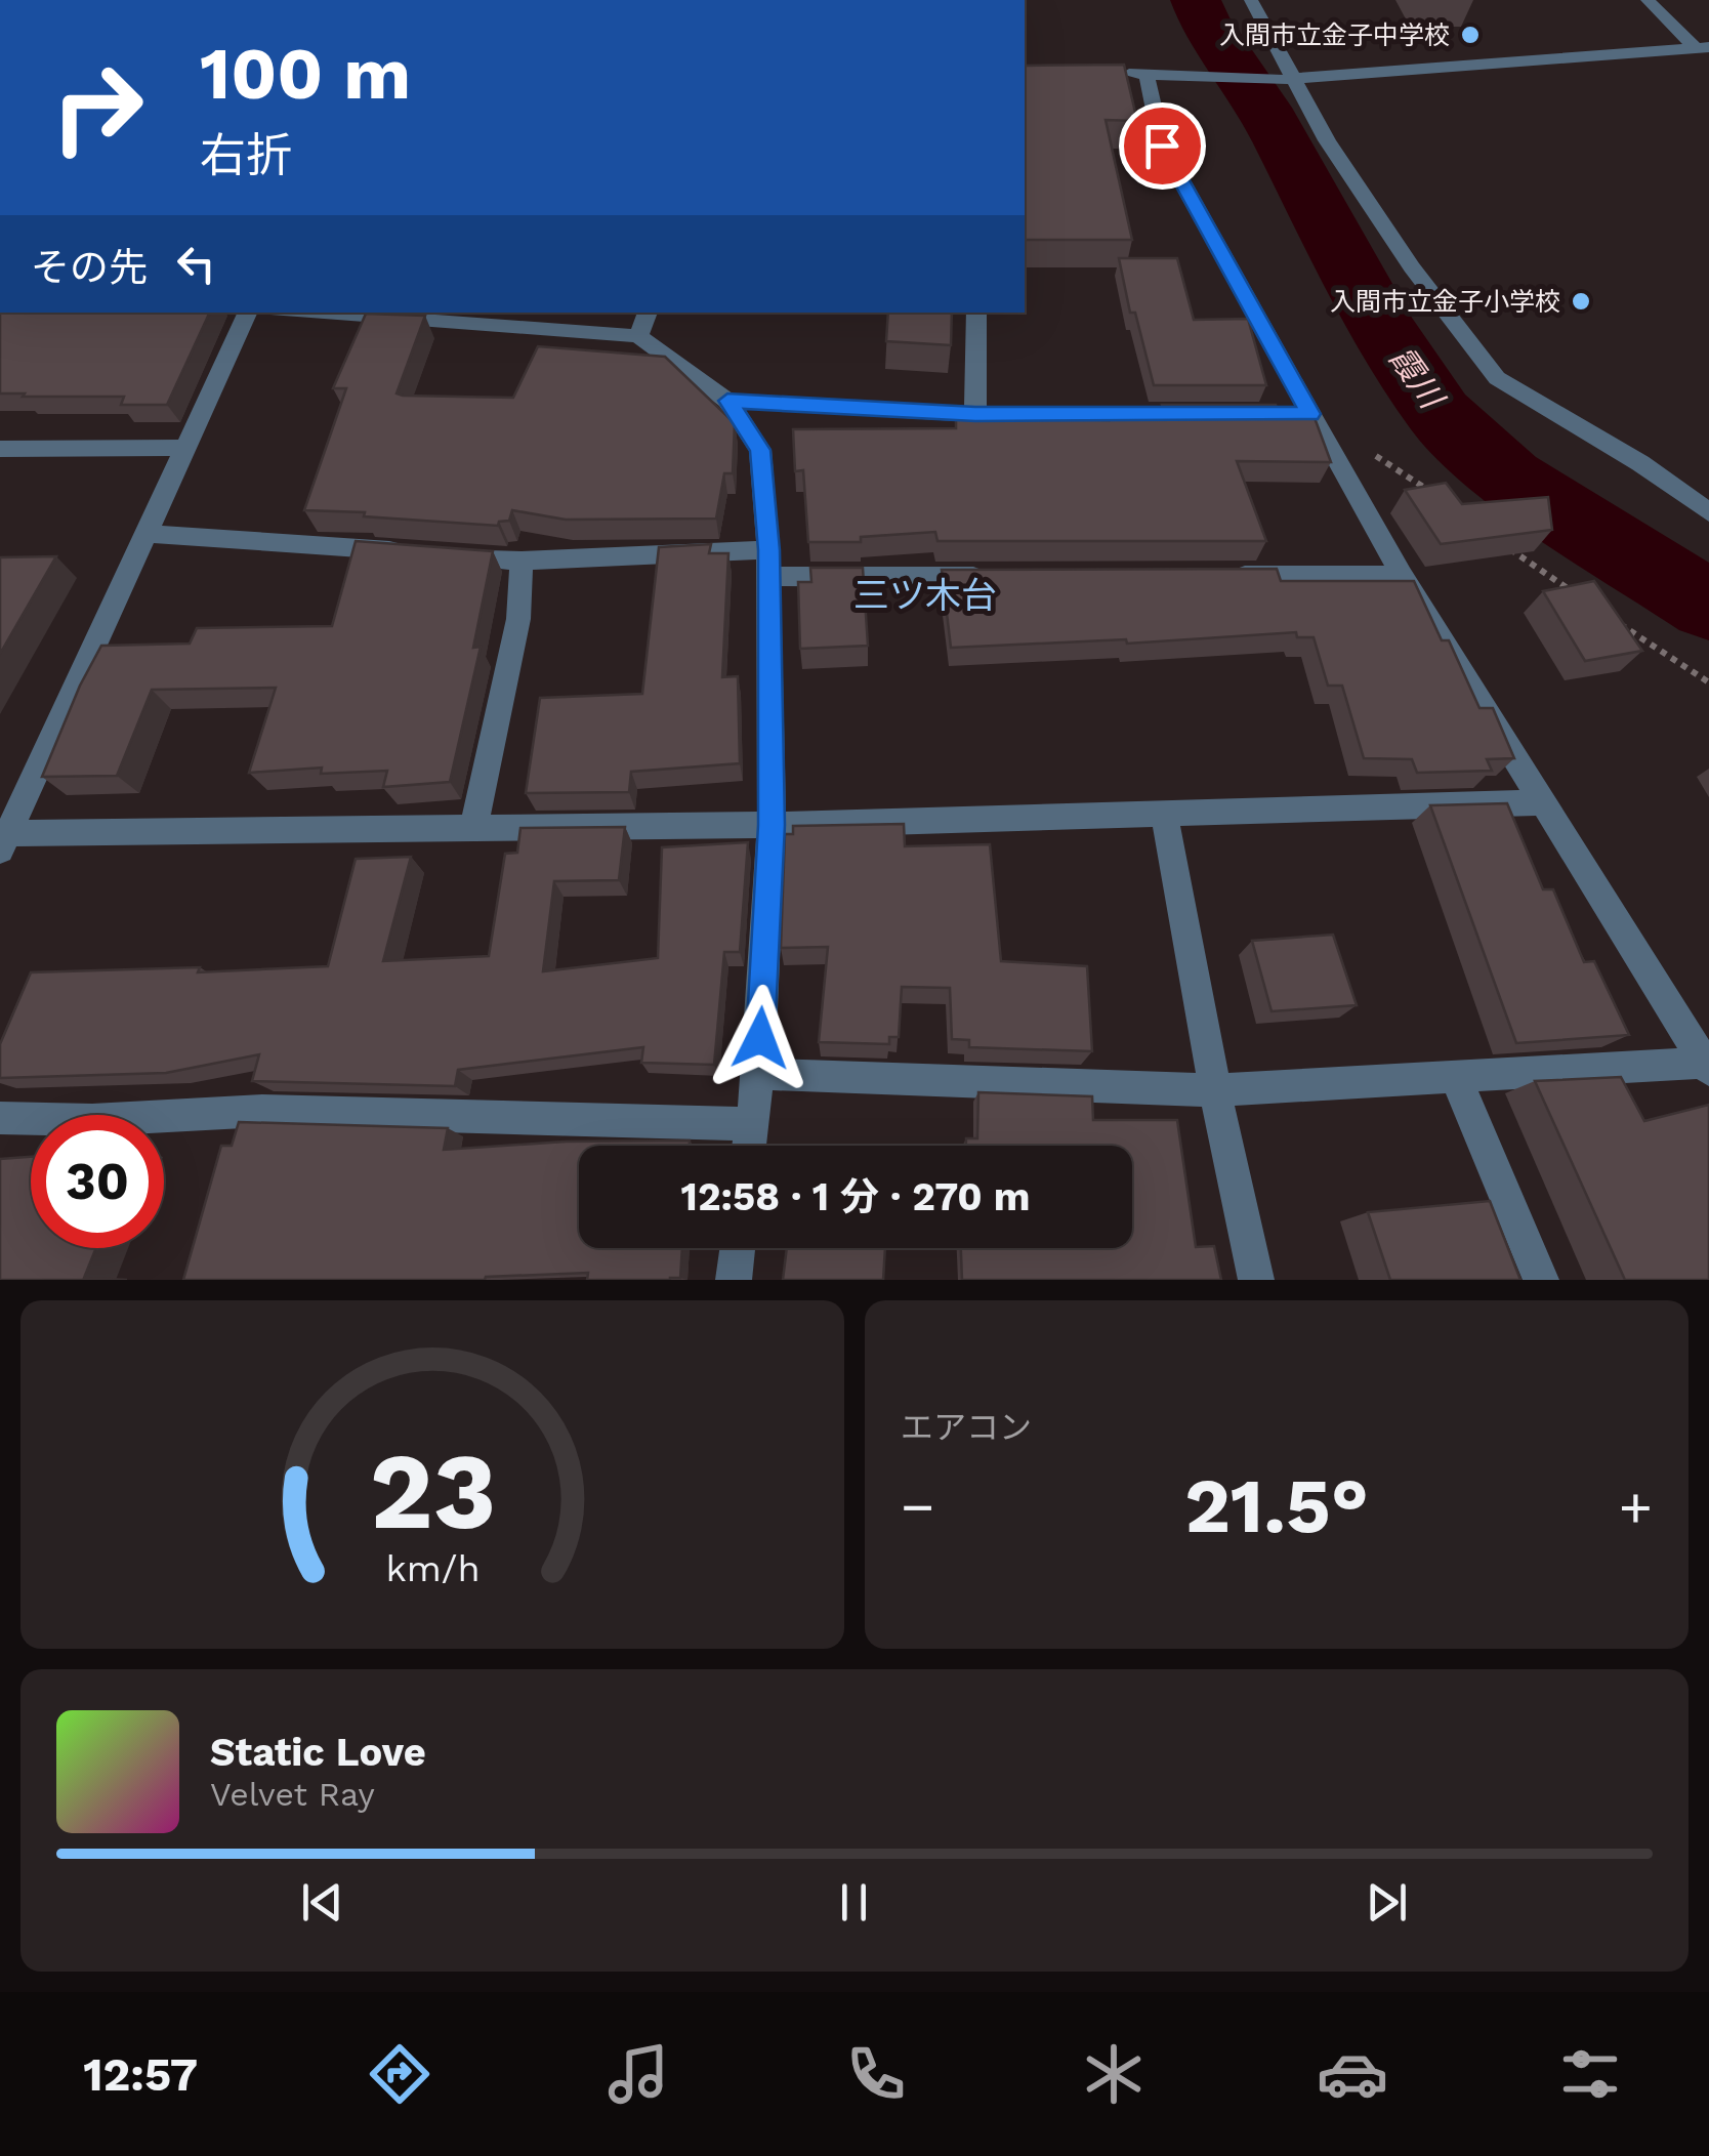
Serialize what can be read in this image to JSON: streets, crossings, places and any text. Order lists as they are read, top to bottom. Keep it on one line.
{"districts":["三ツ木台"],"water":["霞川"],"places":["入間市立金子中学校","入間市立金子小学校"],"page":{"turn":["100 m","右折"],"then":"その先","limit":"30","trip":"12:58 · 1 分 · 270 m","tile":"エアコン","heat":["−","21.5°","+"],"song":["Static Love","Velvet Ray"],"tabs":"12:57","gauge":["23","km/h"]}}
